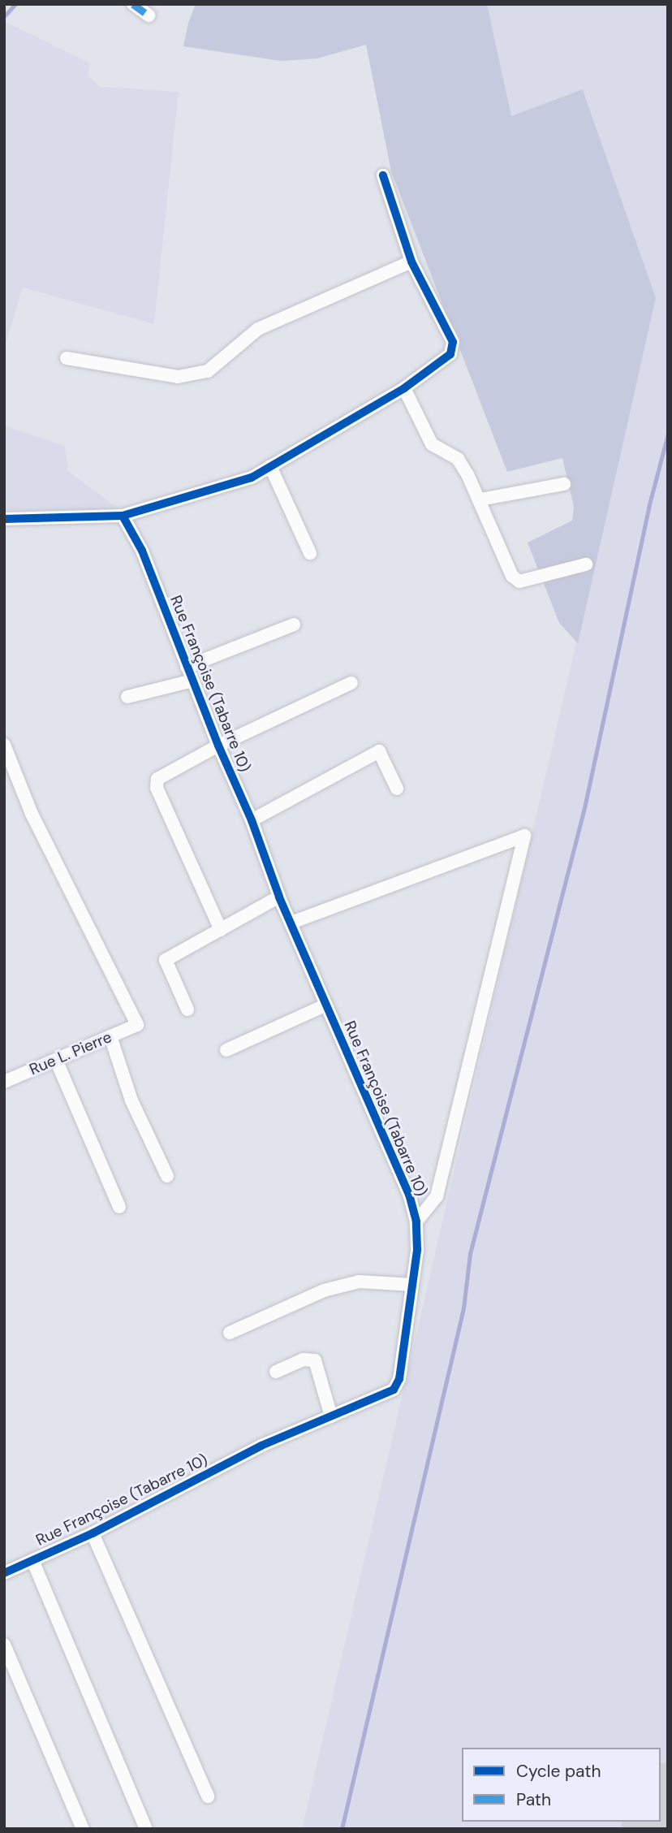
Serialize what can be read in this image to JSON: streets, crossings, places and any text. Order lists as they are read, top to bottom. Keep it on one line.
{"streets":{"street":["Rue Françoise (Tabarre 10)","Rue L. Pierre"]},"legend":["Cycle path","Path"]}
